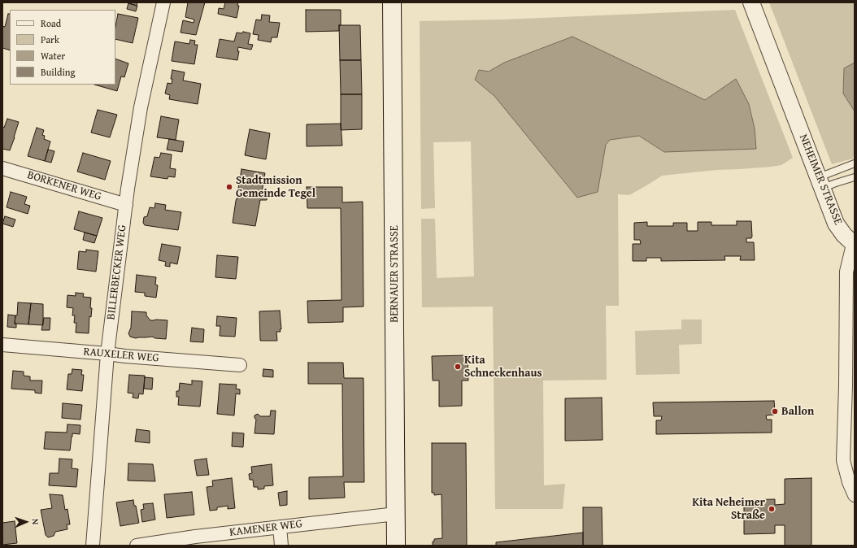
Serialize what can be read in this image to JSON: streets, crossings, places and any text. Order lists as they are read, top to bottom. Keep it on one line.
{"streets":{"main road":["BERNAUER STRASSE"],"street":["NEHEIMER STRASSE","BORKENER WEG","BILLERBECKER WEG","RAUXELER WEG","KAMENER WEG"]},"crossings":[["BORKENER WEG","BILLERBECKER WEG"],["BILLERBECKER WEG","RAUXELER WEG"],["BERNAUER STRASSE","KAMENER WEG"]],"places":["Stadtmission Gemeinde Tegel","Kita Schneckenhaus","Ballon","Kita Neheimer Straße"],"legend":["Road","Park","Water","Building"],"north":"right"}
